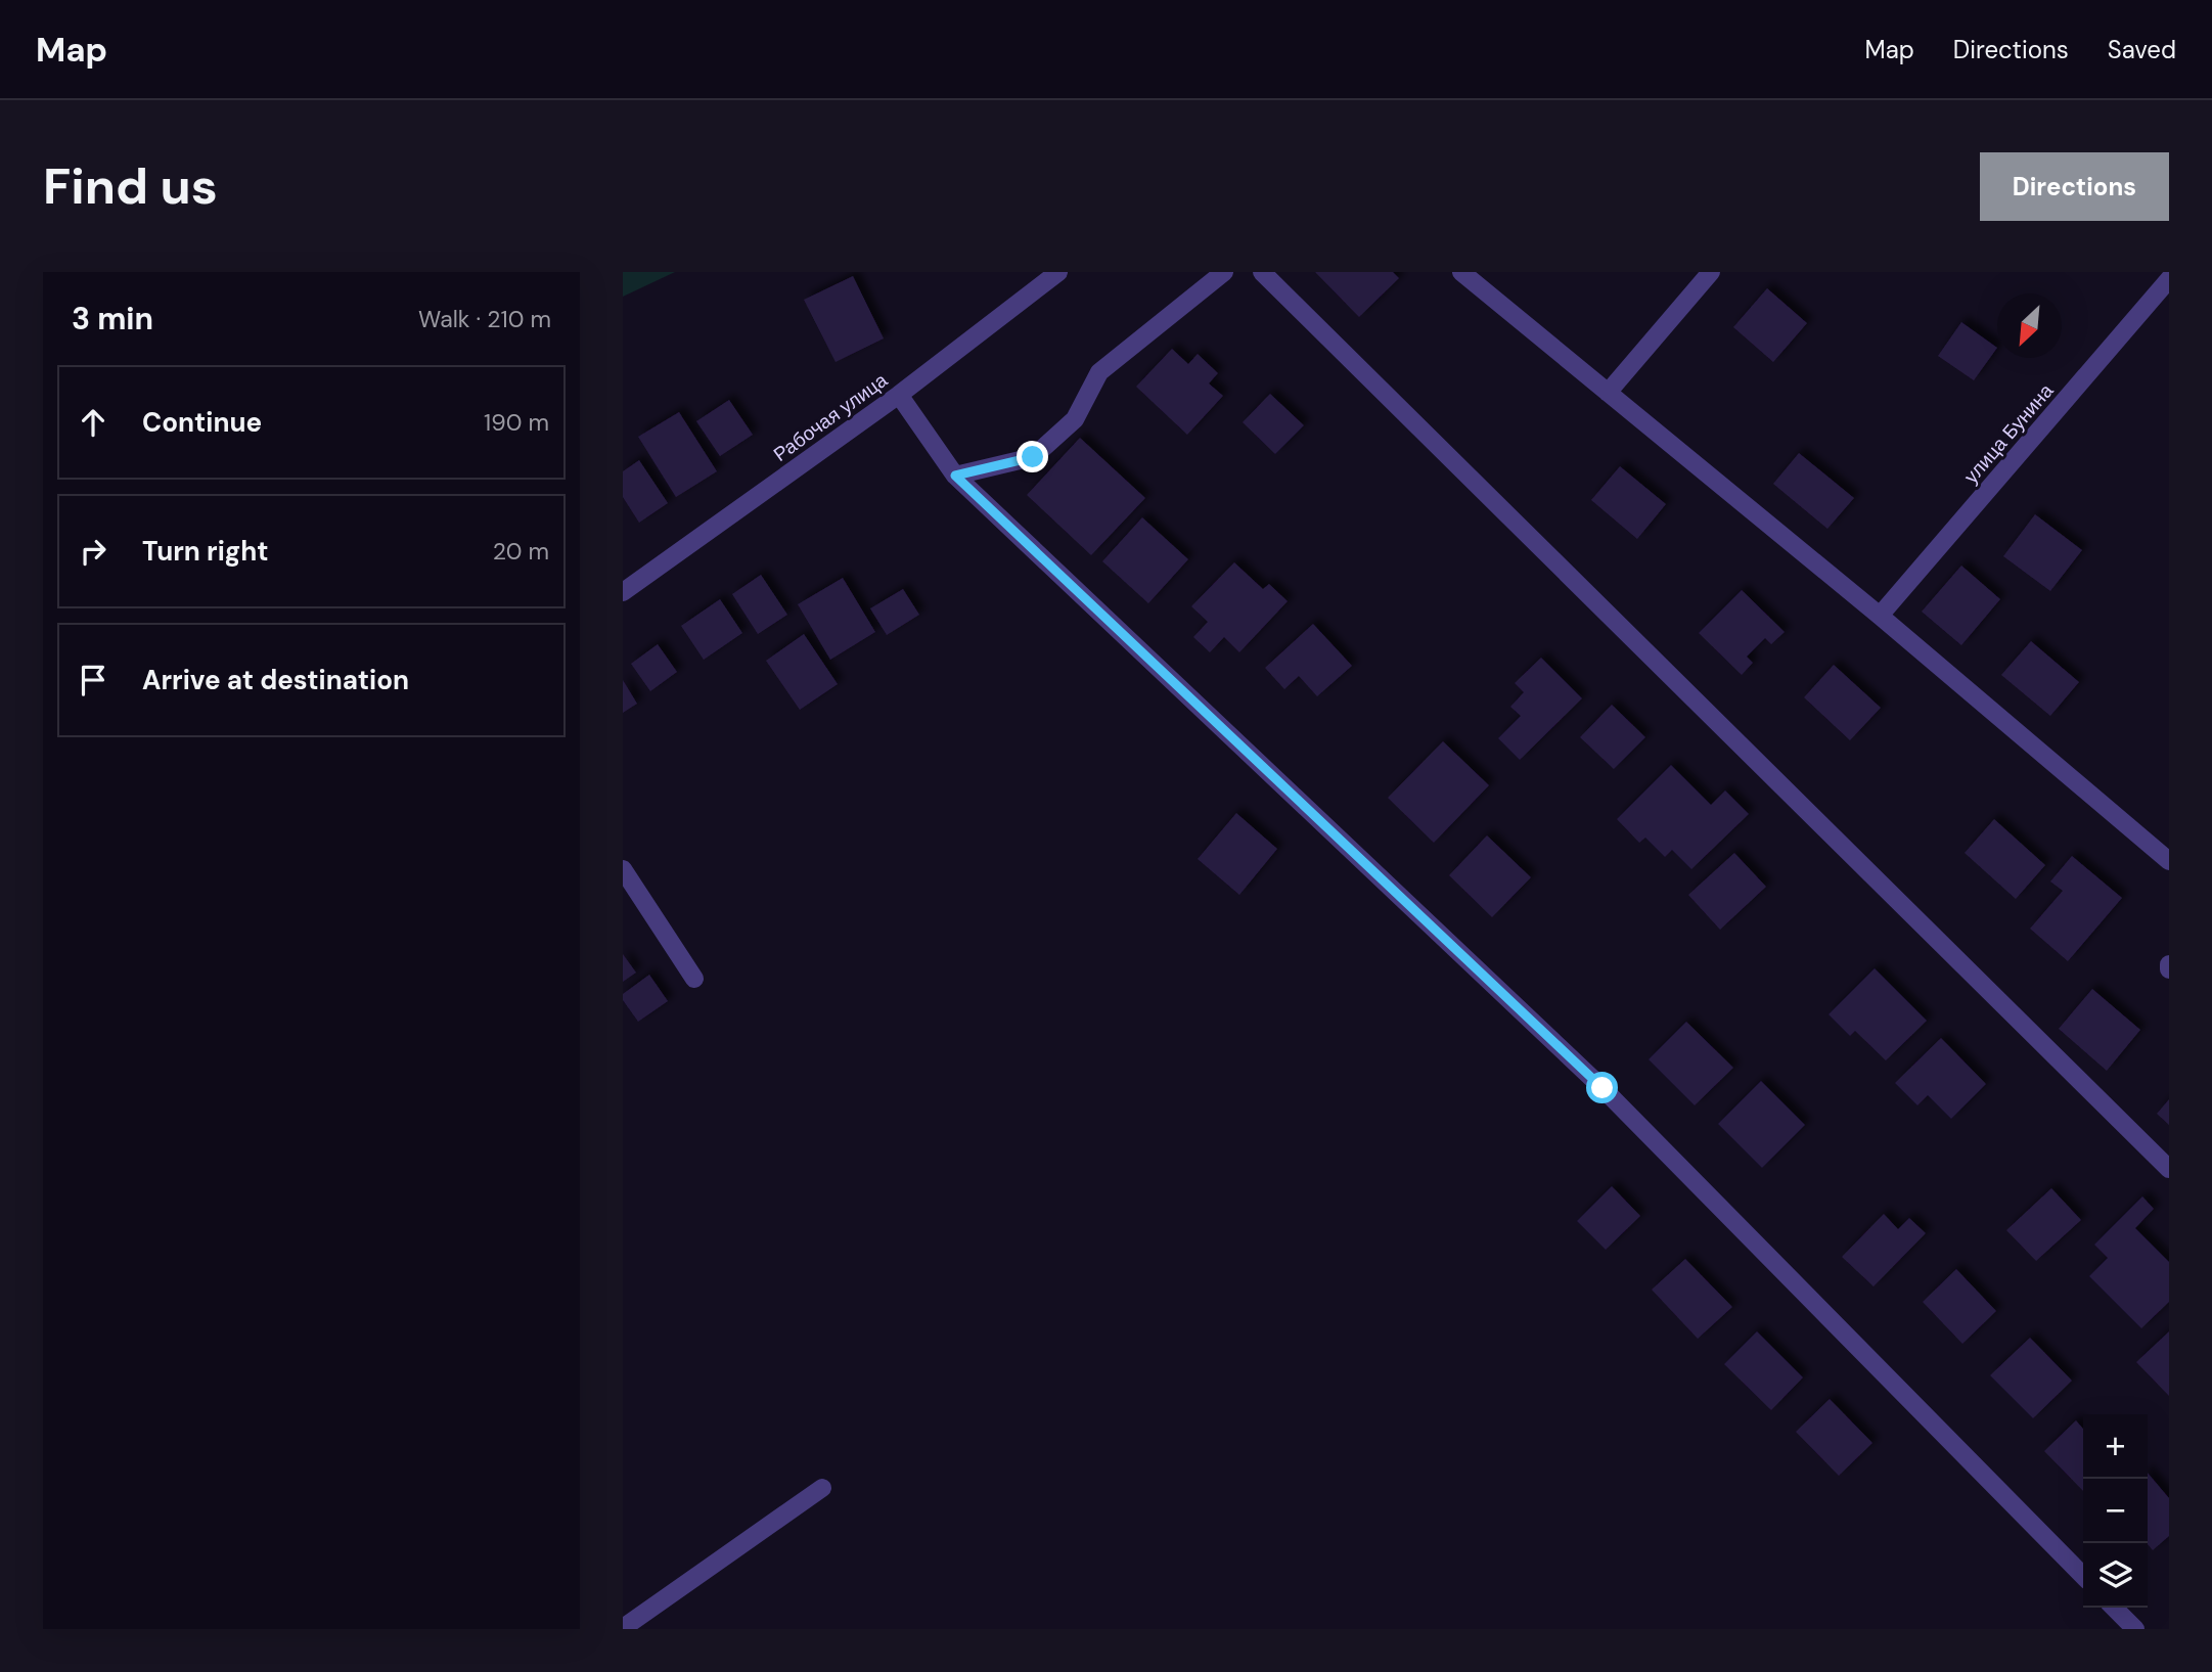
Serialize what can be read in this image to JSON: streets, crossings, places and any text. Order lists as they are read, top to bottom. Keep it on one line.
{"streets":{"street":["Рабочая улица","улица Бунина"]},"north":"bottom left","page":{"header":"Map","nav":["Map","Directions","Saved"],"buttons":"Directions","title":"Find us","heading":["3 min","Walk · 210 m"],"list":[["Continue","190 m"],["Turn right","20 m"],"Arrive at destination"],"map_buttons":["+","−"]}}
